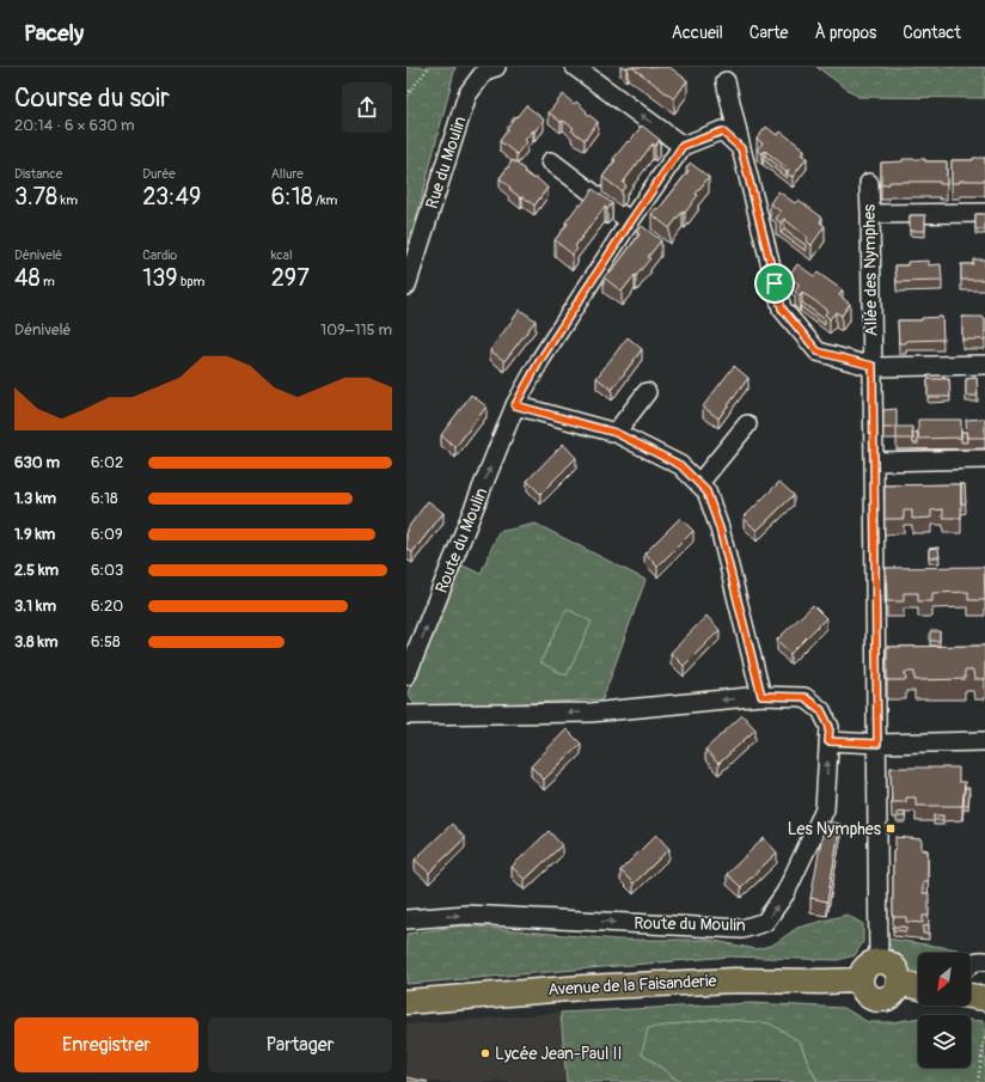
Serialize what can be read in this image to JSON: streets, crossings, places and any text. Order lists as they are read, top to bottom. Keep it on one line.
{"streets":{"main road":["Avenue de la Faisanderie"],"street":["Rue du Moulin","Allée des Nymphes","Route du Moulin"]},"crossings":[["Allée des Nymphes","Avenue de la Faisanderie"]],"places":{"transit":["Les Nymphes"],"other":["Lycée Jean-Paul II"]},"north":"bottom left","page":{"header":"Pacely","nav":["Accueil","Carte","À propos","Contact"],"heading":["Course du soir","20:14 · 6 × 630 m"],"stats":[["Distance","3.78 km"],["Durée","23:49"],["Allure","6:18 /km"],["Dénivelé","48 m"],["Cardio","139 bpm"],["kcal","297"]],"chart":["Dénivelé","109–115 m"],"list":[{"name":"630 m","note":"6:02"},{"name":"1.3 km","note":"6:18"},{"name":"1.9 km","note":"6:09"},{"name":"2.5 km","note":"6:03"},{"name":"3.1 km","note":"6:20"},{"name":"3.8 km","note":"6:58"}],"buttons":["Enregistrer","Partager"]}}
